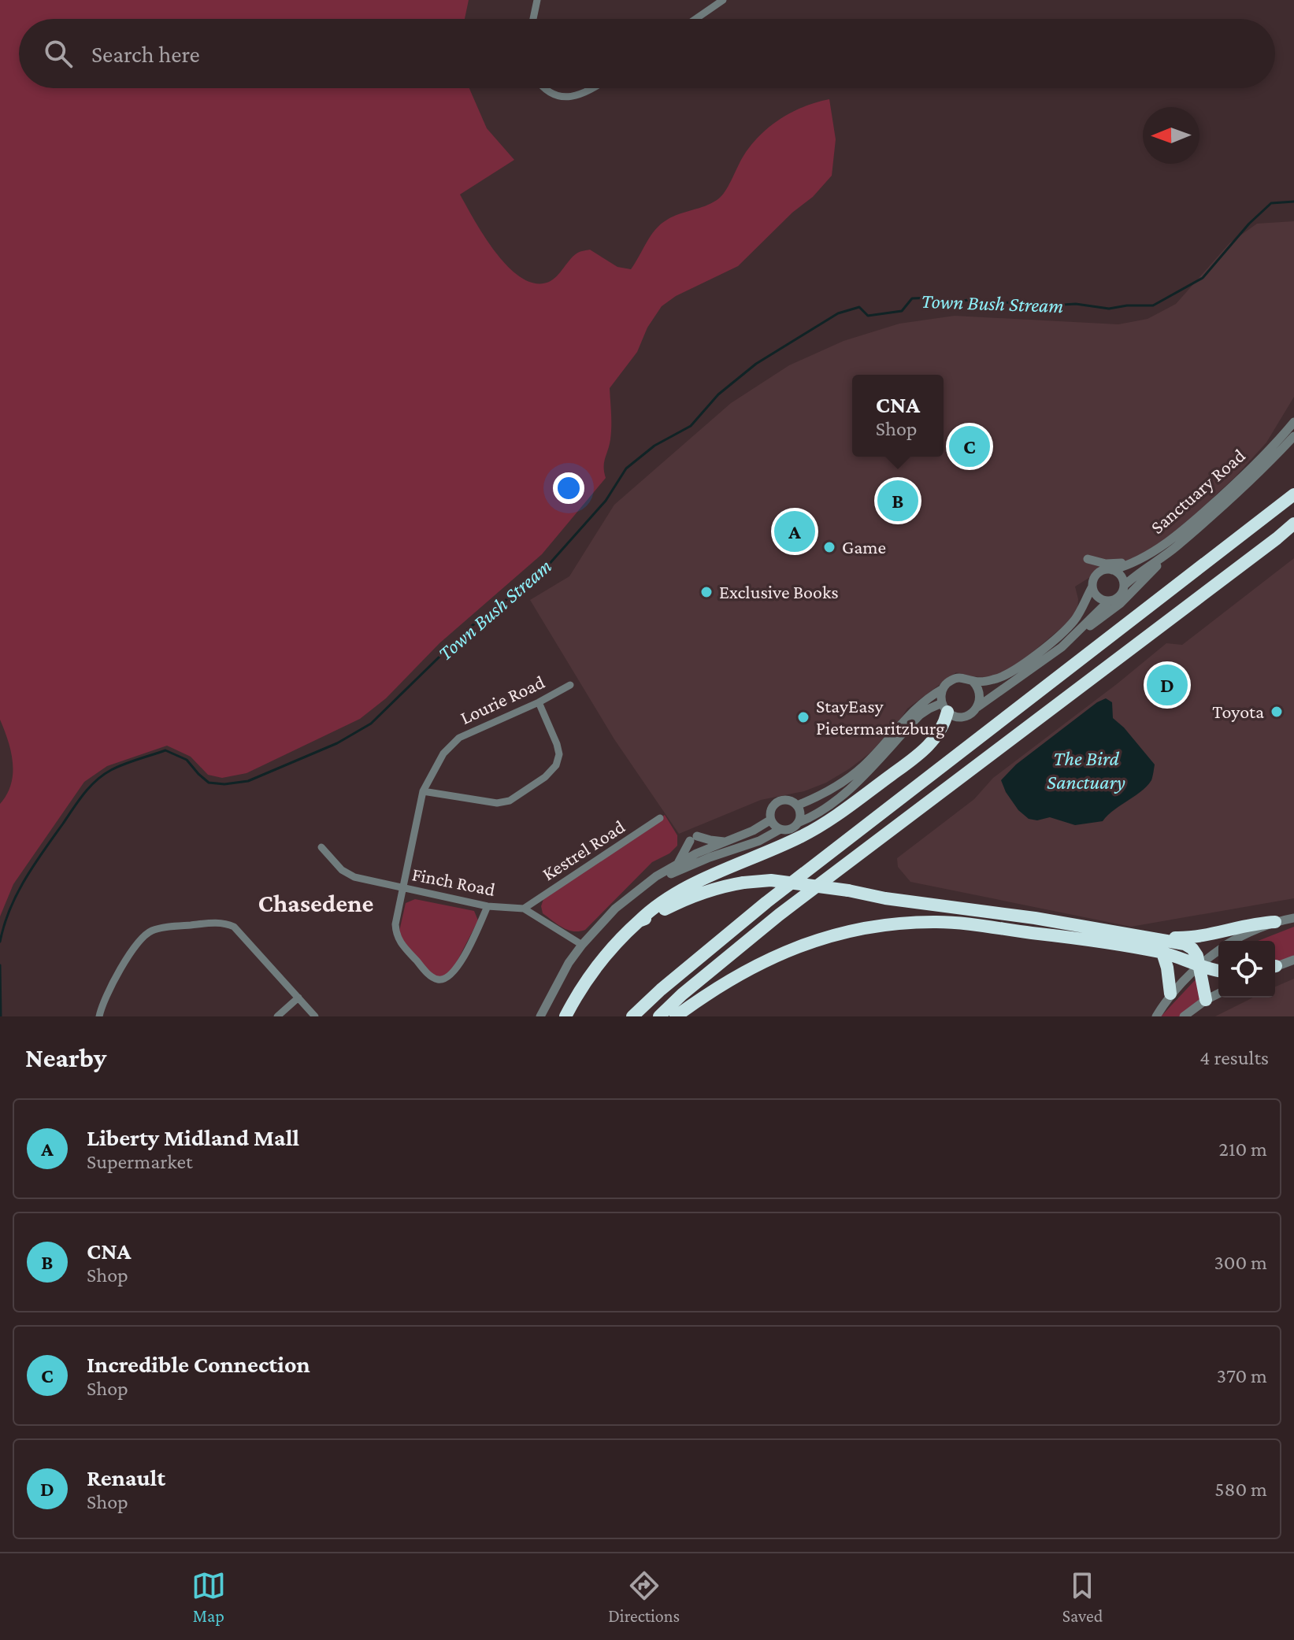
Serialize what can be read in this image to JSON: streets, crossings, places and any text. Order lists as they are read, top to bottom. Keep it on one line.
{"streets":{"street":["Sanctuary Road","Lourie Road","Kestrel Road","Finch Road"]},"crossings":[["Lourie Road","Finch Road"],["Kestrel Road","Finch Road"]],"districts":["Chasedene"],"water":["Town Bush Stream","The Bird Sanctuary"],"places":["Game","Exclusive Books","Toyota","StayEasy Pietermaritzburg"],"north":"left","page":{"search":"Search here","popup":["CNA","Shop"],"pins":["C","B","A","D"],"heading":["Nearby","4 results"],"list":[{"mark":"A","name":"Liberty Midland Mall","note":"Supermarket","value":"210 m"},{"mark":"B","name":"CNA","note":"Shop","value":"300 m"},{"mark":"C","name":"Incredible Connection","note":"Shop","value":"370 m"},{"mark":"D","name":"Renault","note":"Shop","value":"580 m"}],"nav":["Map","Directions","Saved"]}}
